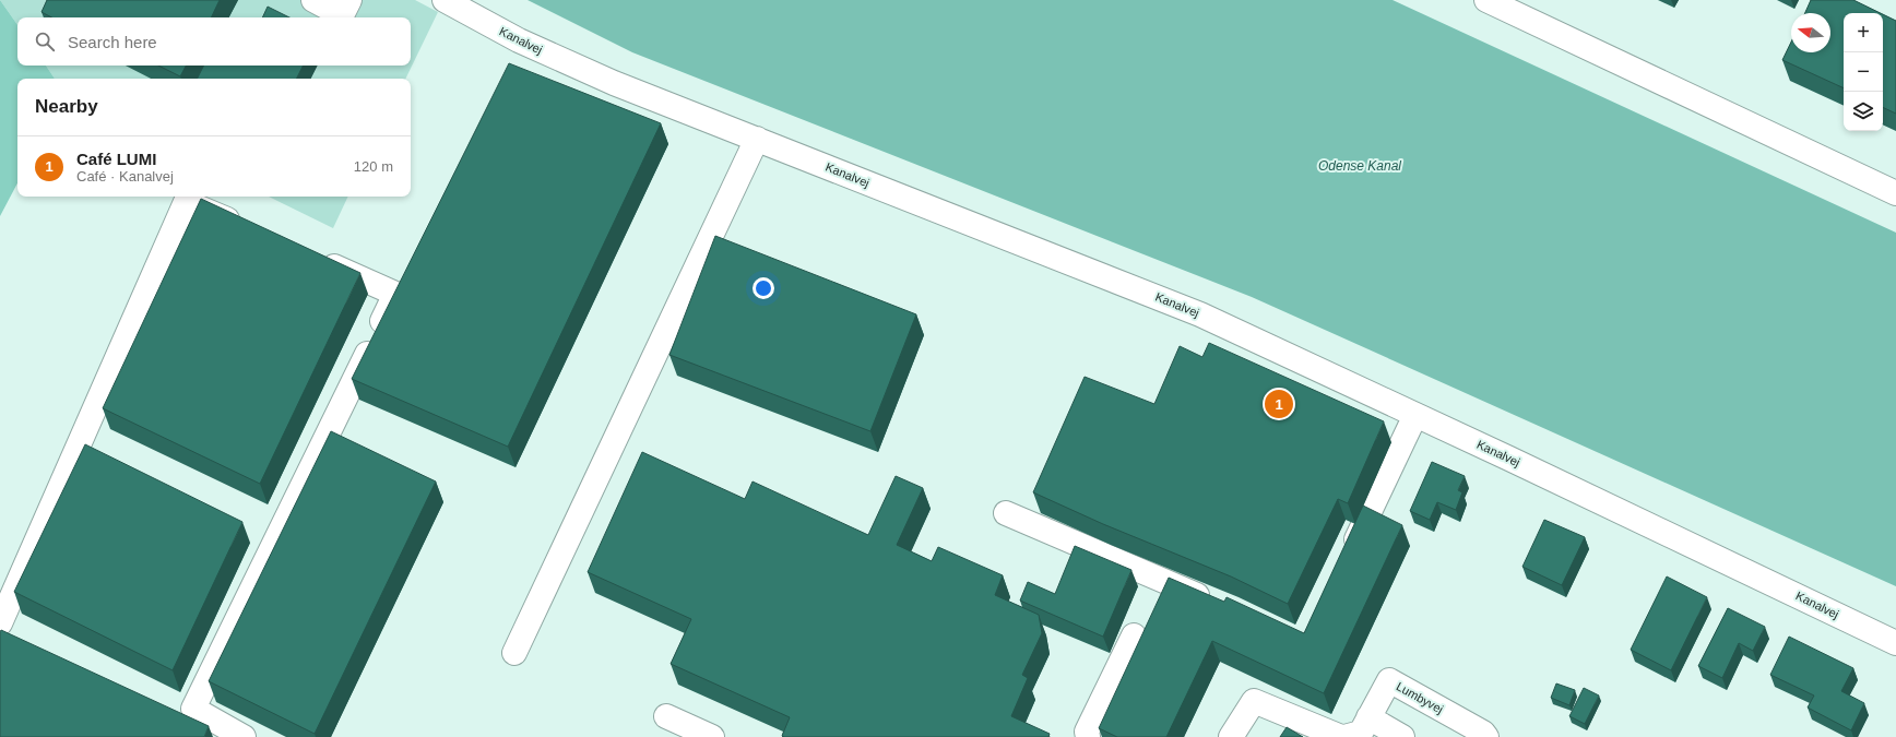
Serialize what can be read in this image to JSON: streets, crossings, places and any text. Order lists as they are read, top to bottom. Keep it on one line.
{"streets":{"street":["Kanalvej","Lumbyvej"]},"water":["Odense Kanal"],"north":"left","page":{"map_buttons":["+","−"],"search":"Search here","heading":"Nearby","list":[{"mark":"1","name":"Café LUMI","note":"Café · Kanalvej","value":"120 m"}],"pins":"1"}}
